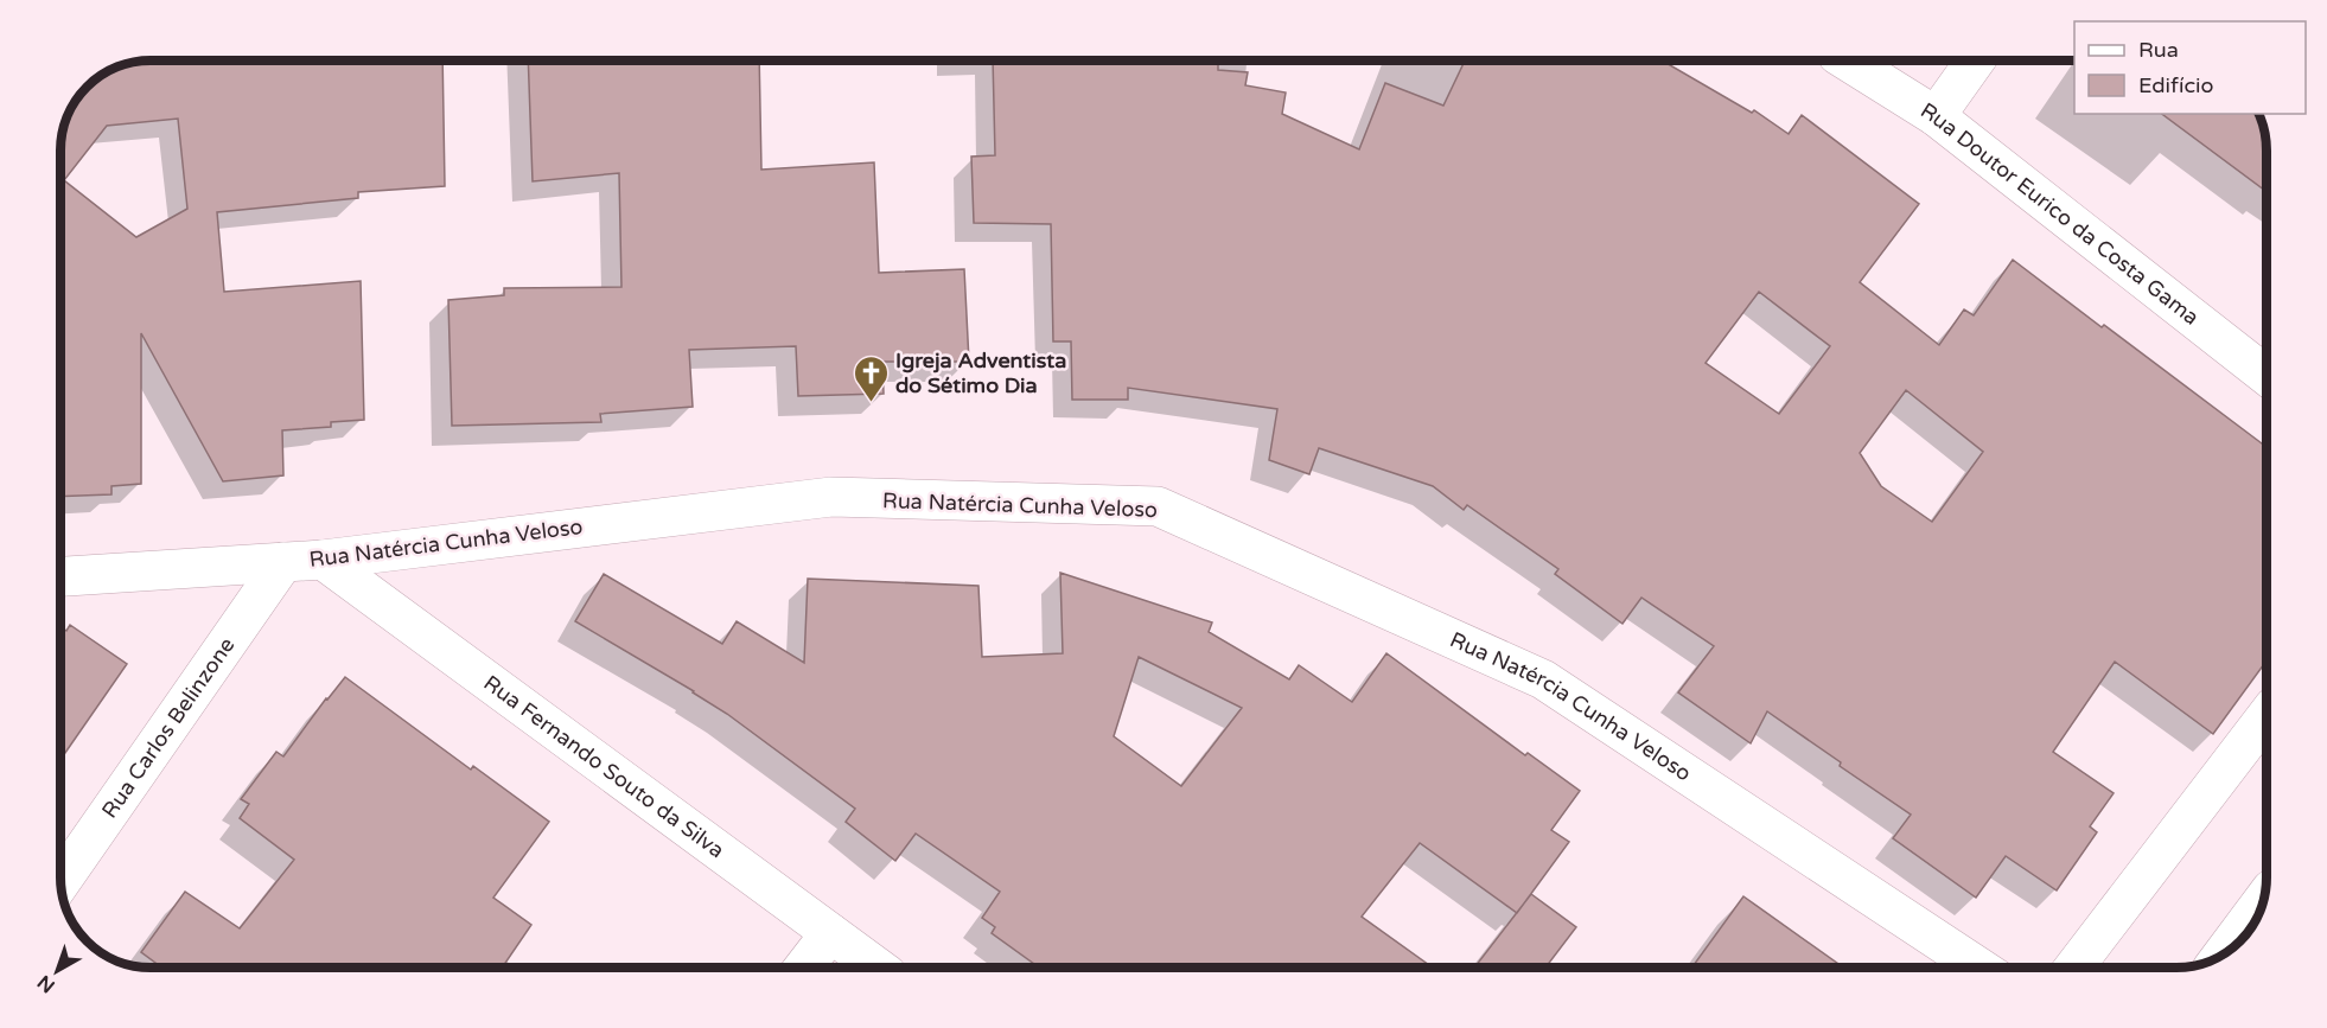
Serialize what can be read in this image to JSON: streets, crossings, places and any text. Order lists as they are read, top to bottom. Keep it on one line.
{"streets":{"street":["Rua Doutor Eurico da Costa Gama","Rua Natércia Cunha Veloso","Rua Carlos Belinzone","Rua Fernando Souto da Silva"]},"crossings":[["Rua Natércia Cunha Veloso","Rua Carlos Belinzone"],["Rua Natércia Cunha Veloso","Rua Fernando Souto da Silva"]],"places":{"church":["Igreja Adventista do Sétimo Dia"]},"legend":["Rua","Edifício"],"north":"bottom left"}
